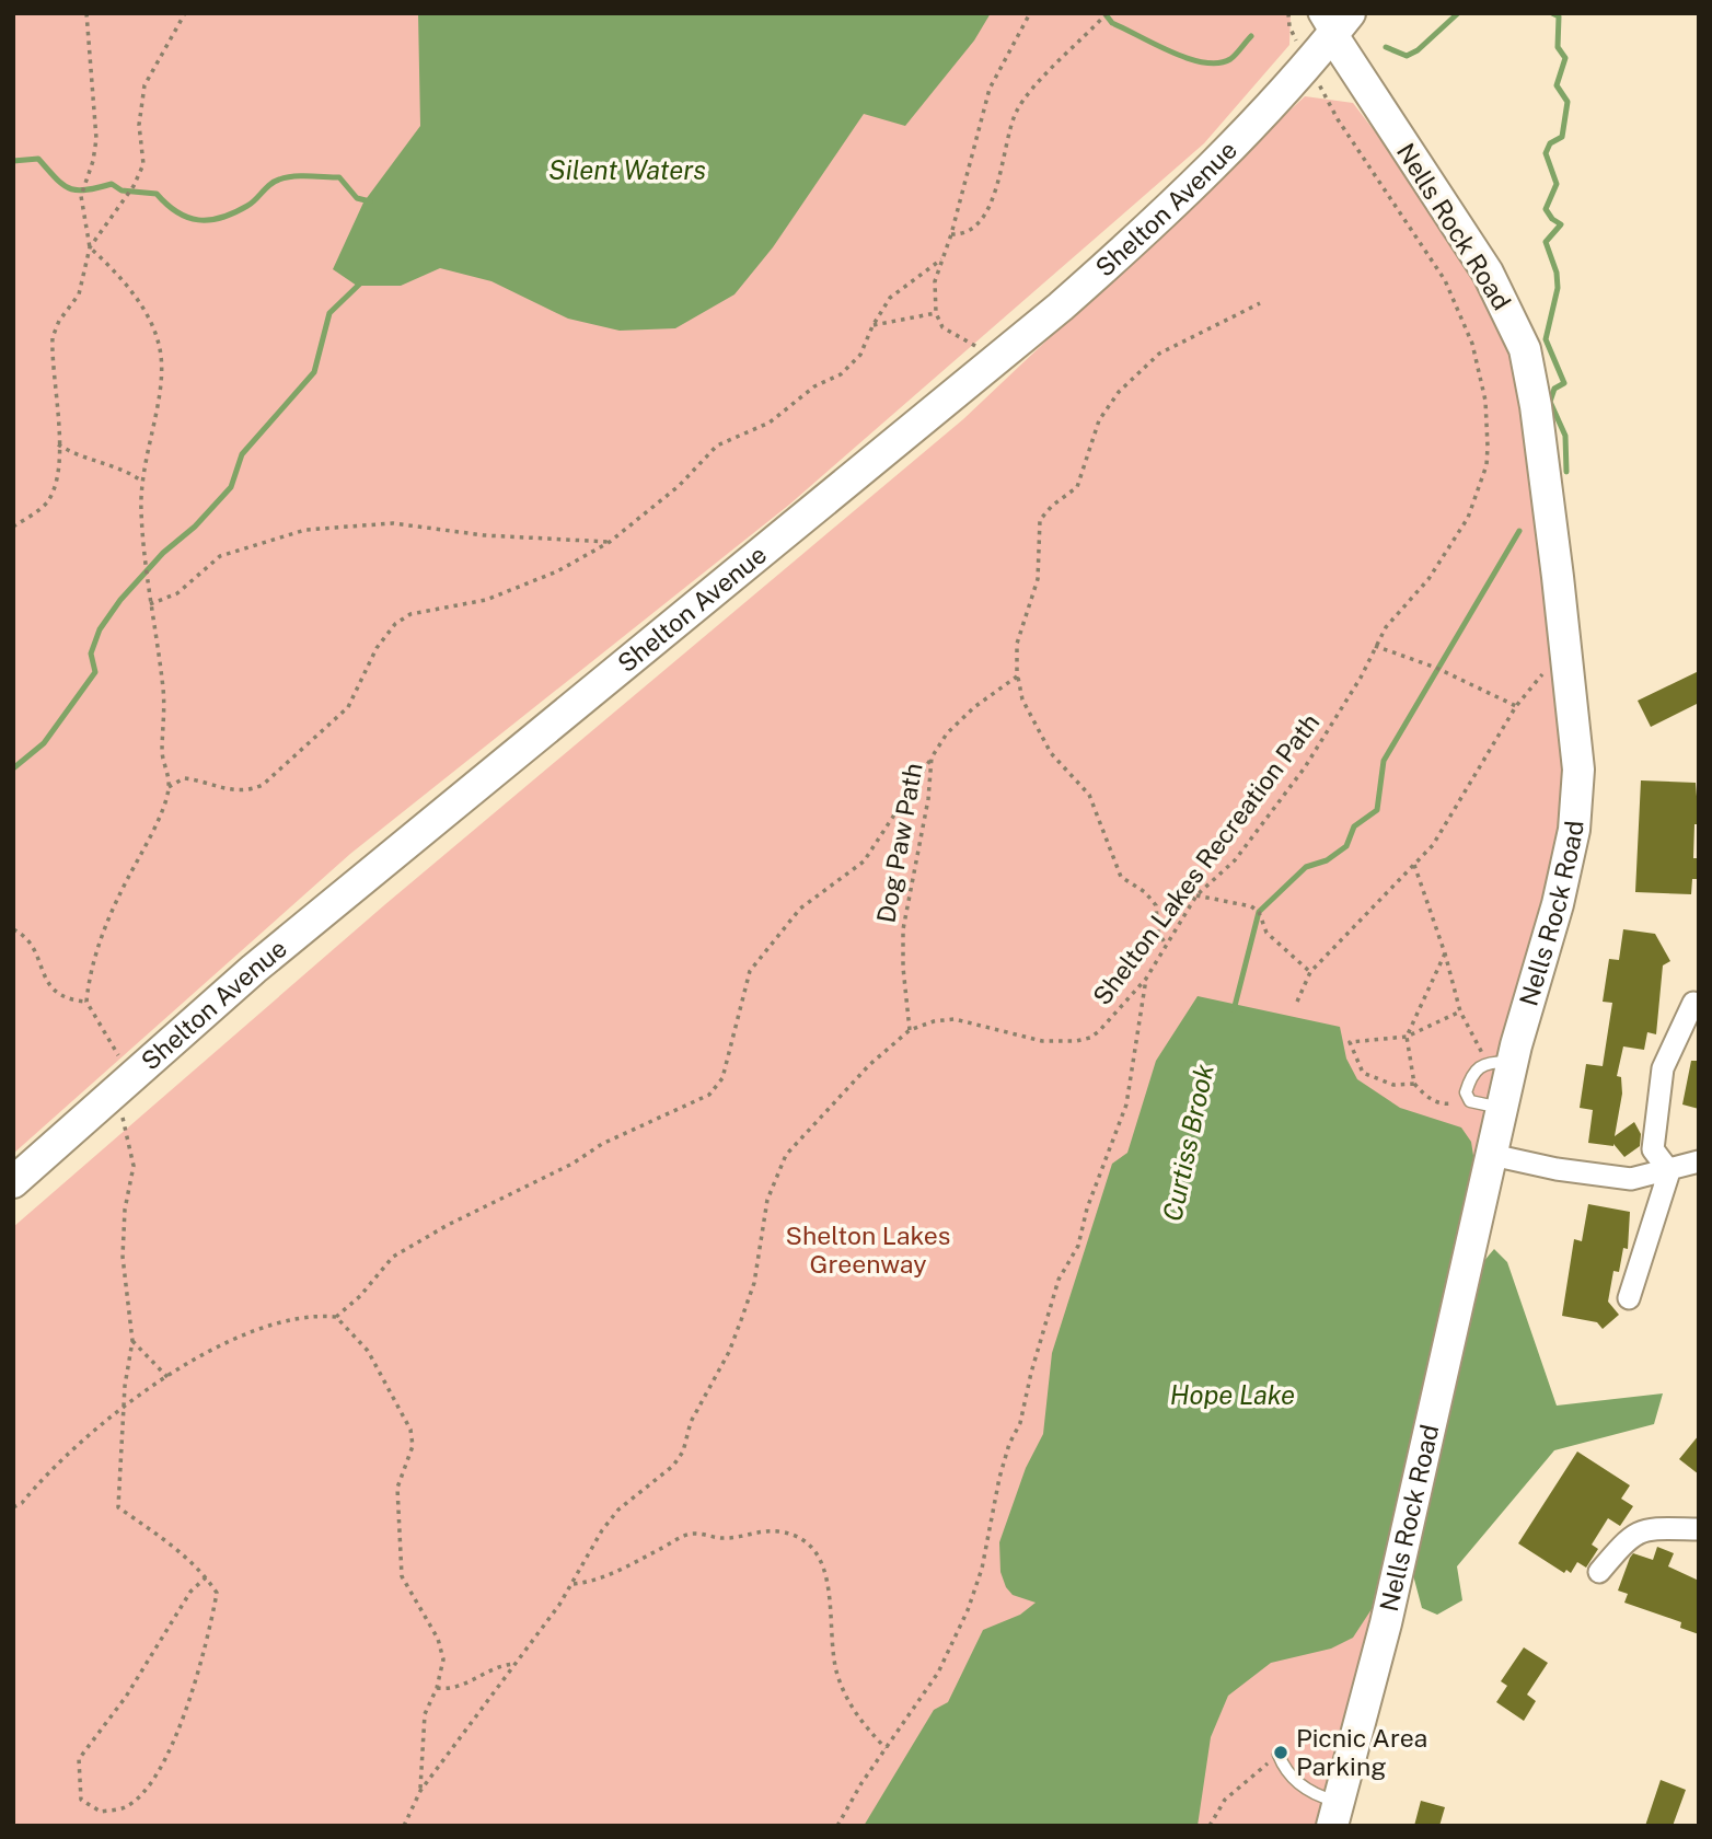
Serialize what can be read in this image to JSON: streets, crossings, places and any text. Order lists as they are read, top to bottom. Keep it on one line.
{"streets":{"main road":["Shelton Avenue","Nells Rock Road"],"path":["Dog Paw Path","Shelton Lakes Recreation Path"]},"crossings":[["Shelton Avenue","Nells Rock Road"],["Dog Paw Path","Shelton Lakes Recreation Path"]],"water":["Silent Waters","Curtiss Brook","Hope Lake"],"parks":["Shelton Lakes Greenway"],"places":["Picnic Area Parking"]}
